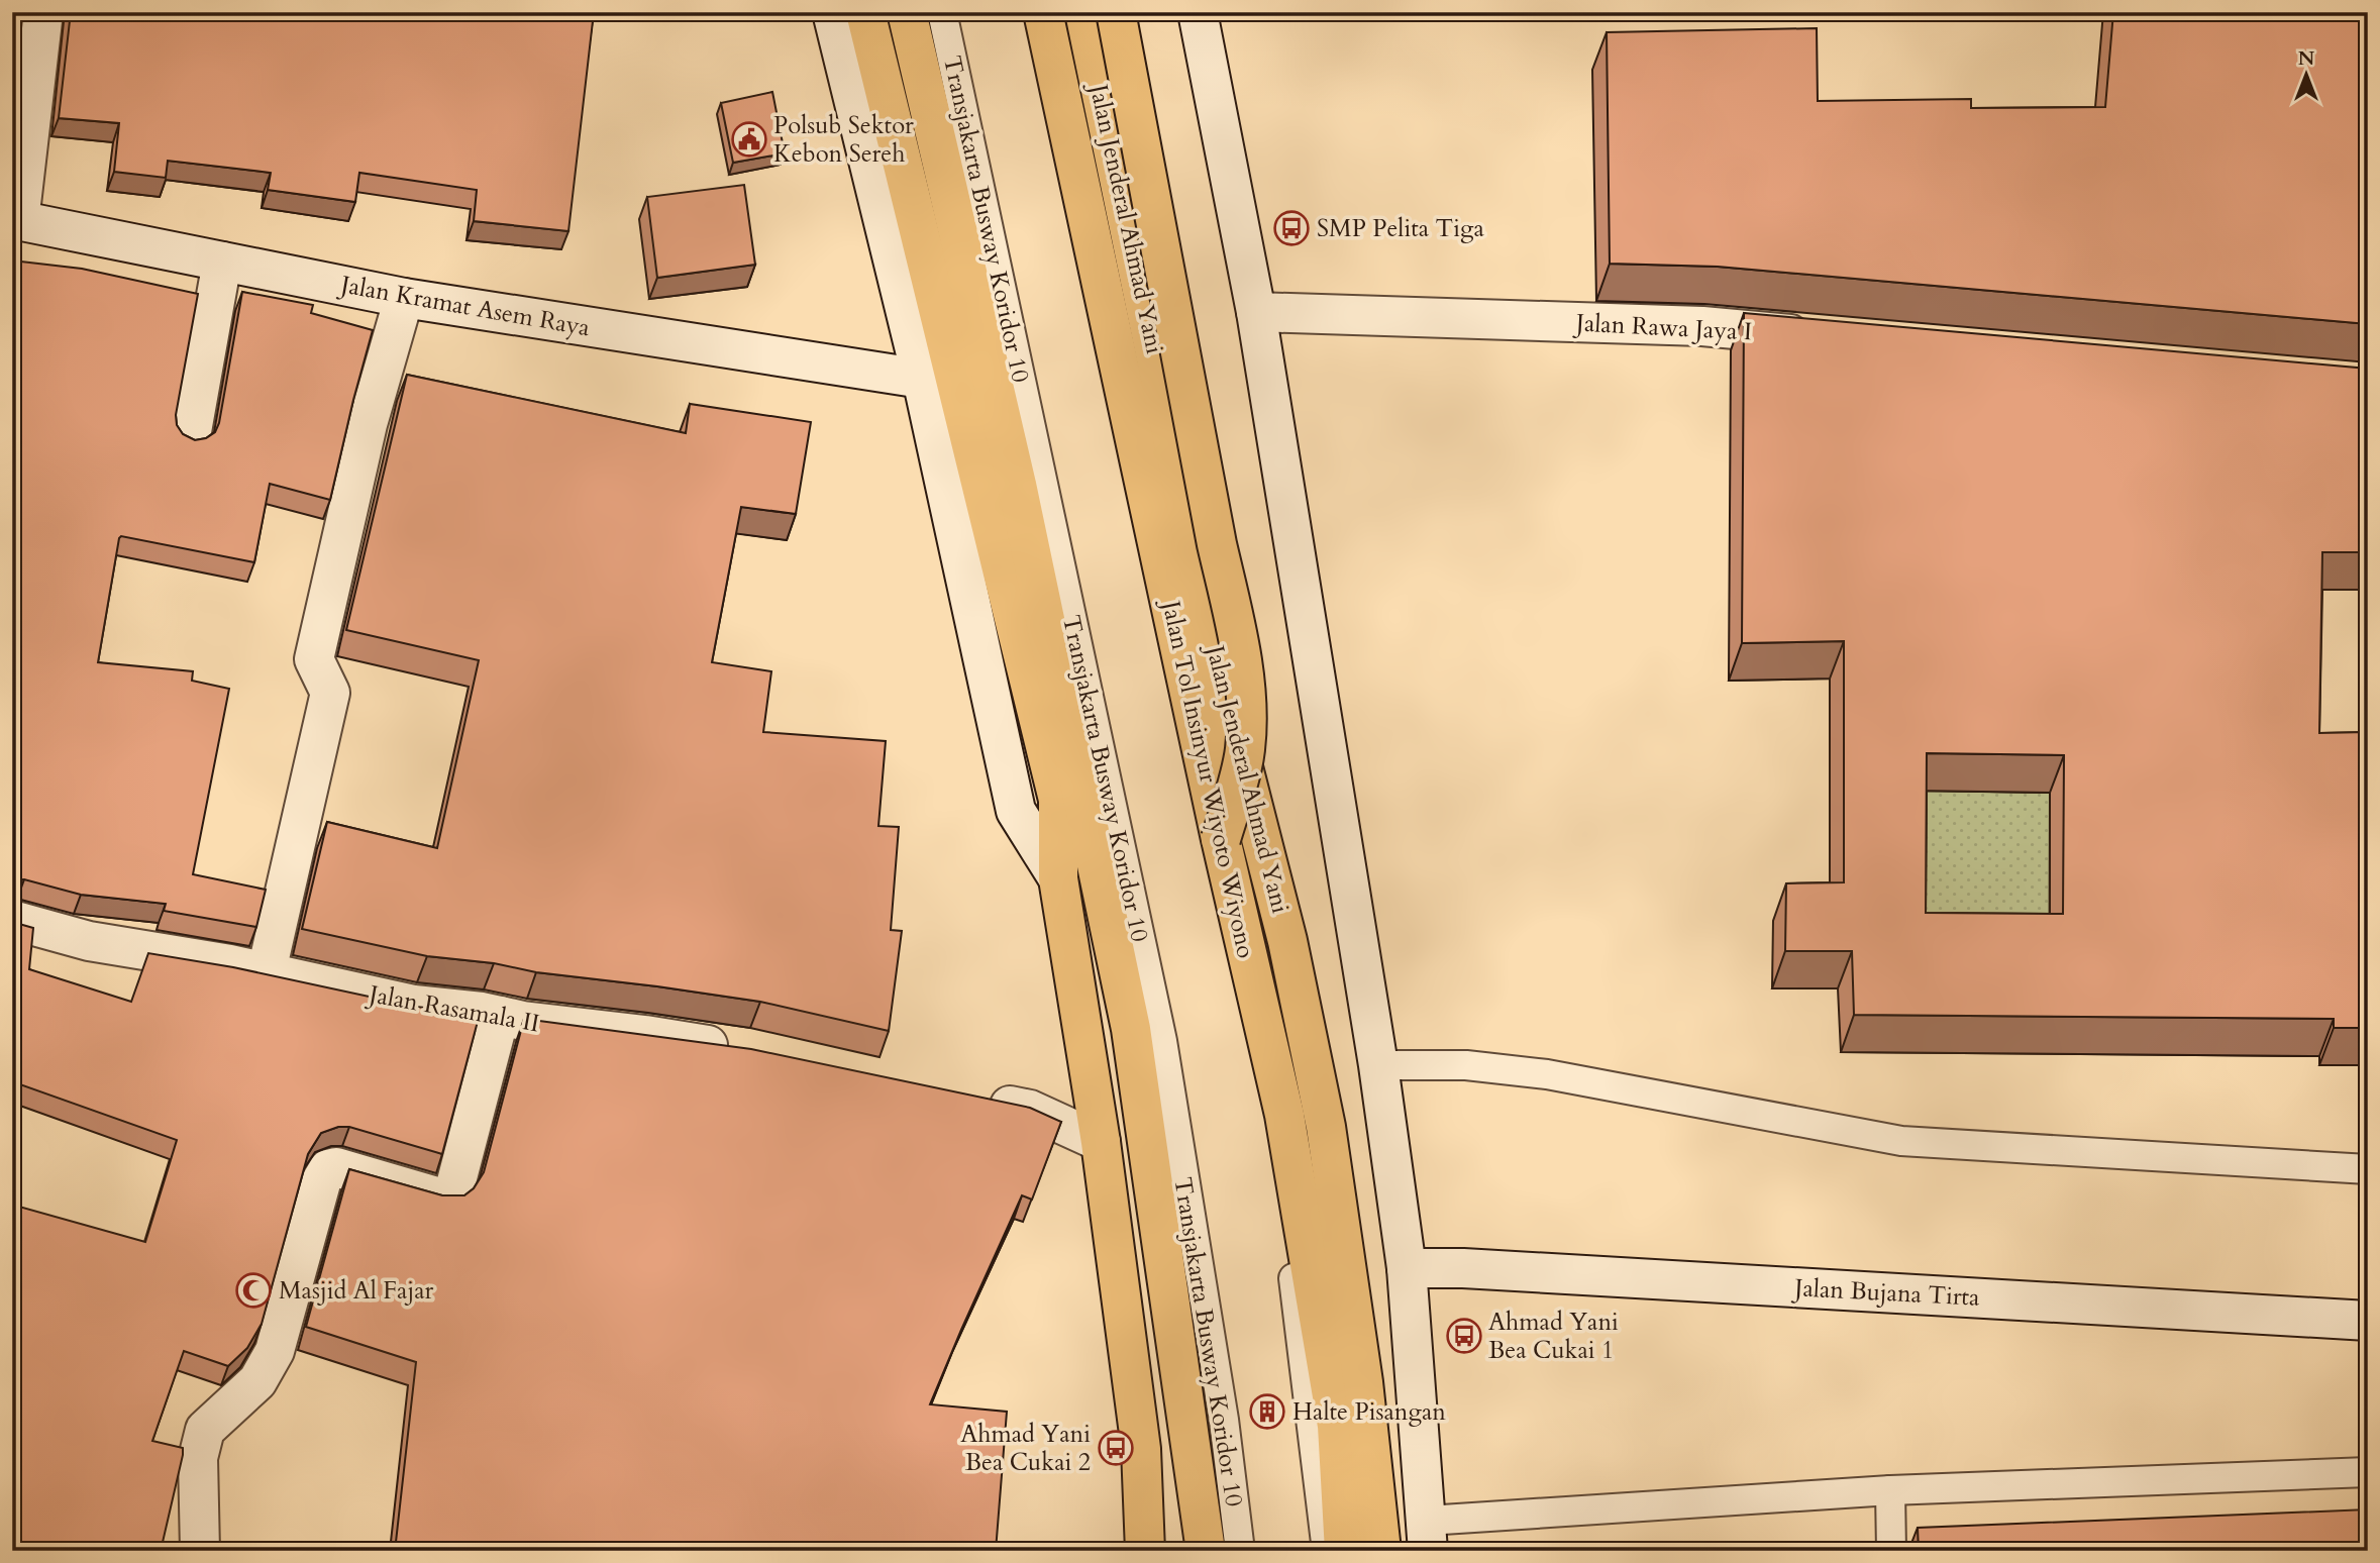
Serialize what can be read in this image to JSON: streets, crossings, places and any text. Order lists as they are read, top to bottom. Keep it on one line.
{"streets":{"highway":["Jalan Jenderal Ahmad Yani","Jalan Tol Insinyur Wiyoto Wiyono"],"street":["Jalan Kramat Asem Raya","Jalan Rawa Jaya I","Jalan Rasamala II","Jalan Bujana Tirta"],"lane":["Transjakarta Busway Koridor 10"]},"places":{"public building":["Polsub Sektor Kebon Sereh"],"bus stop":["SMP Pelita Tiga","Ahmad Yani Bea Cukai 1","Ahmad Yani Bea Cukai 2"],"mosque":["Masjid Al Fajar"],"building":["Halte Pisangan"]},"north":"top"}
